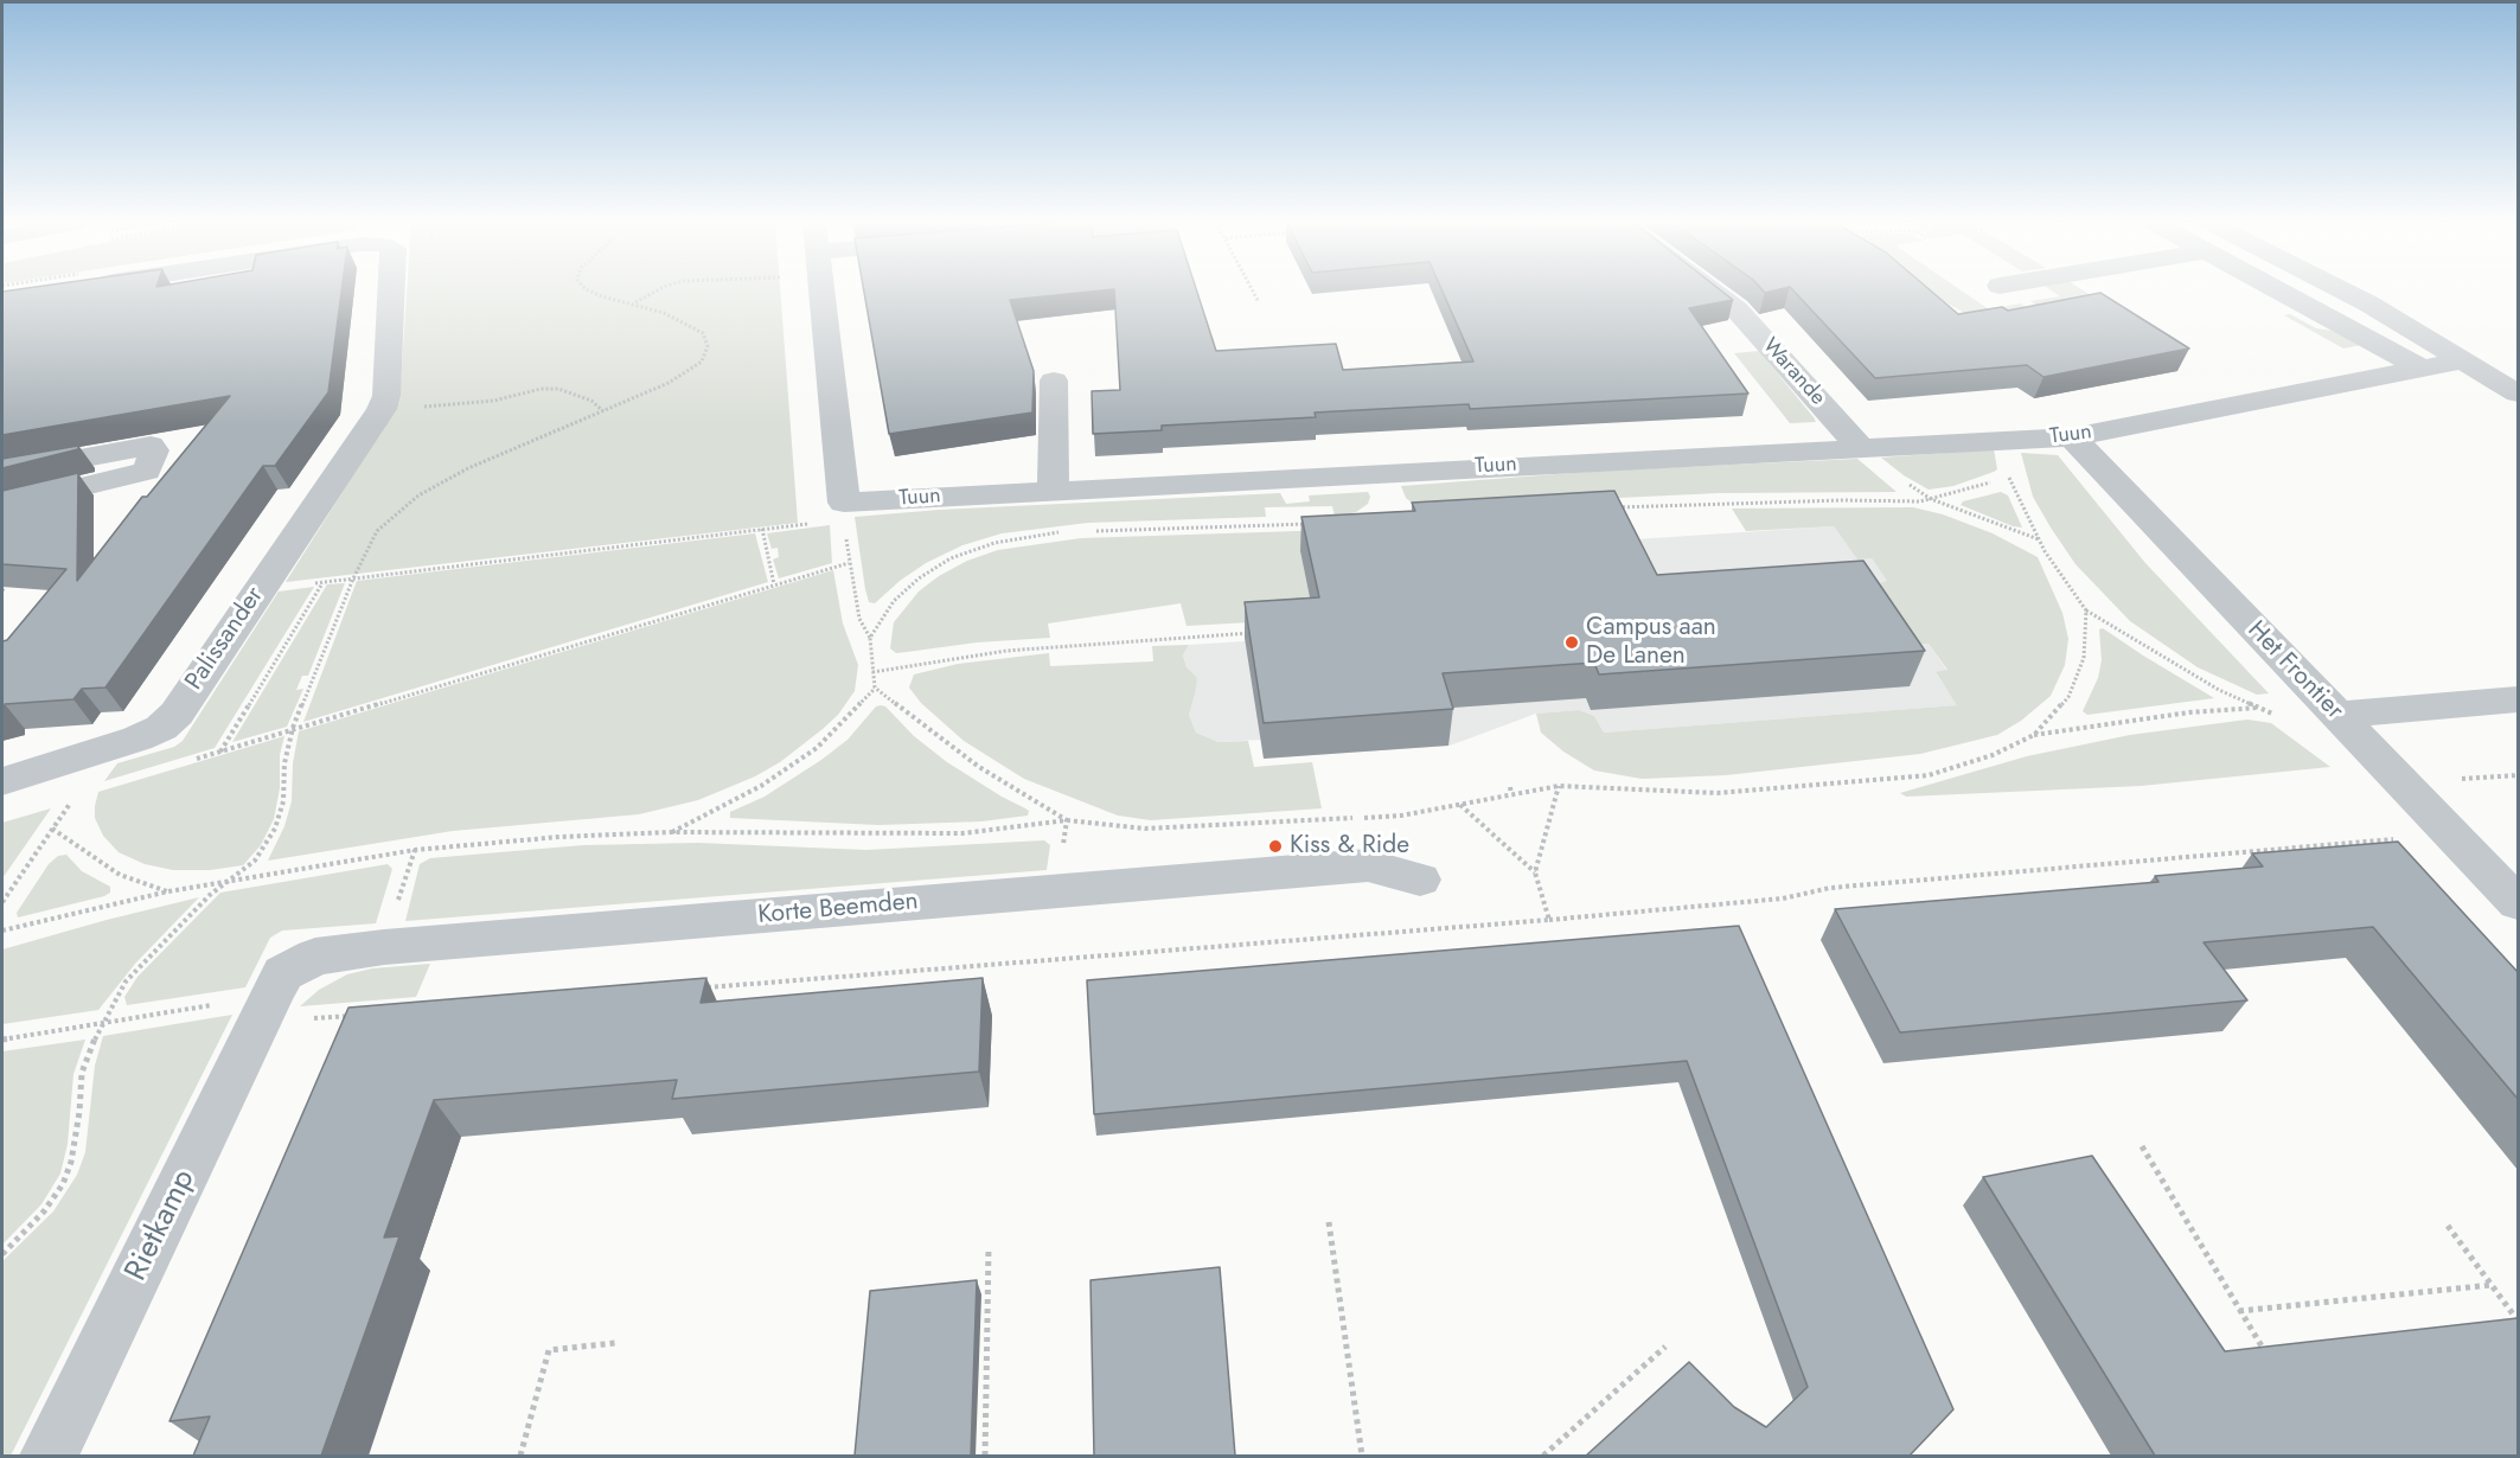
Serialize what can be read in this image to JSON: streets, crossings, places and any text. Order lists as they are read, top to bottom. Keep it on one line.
{"streets":{"street":["Warande","Tuun","Palissander","Het Frontier","Korte Beemden","Rietkamp"]},"crossings":[["Warande","Tuun"],["Tuun","Het Frontier"],["Korte Beemden","Rietkamp"]],"places":["Campus aan De Lanen","Kiss & Ride"]}
